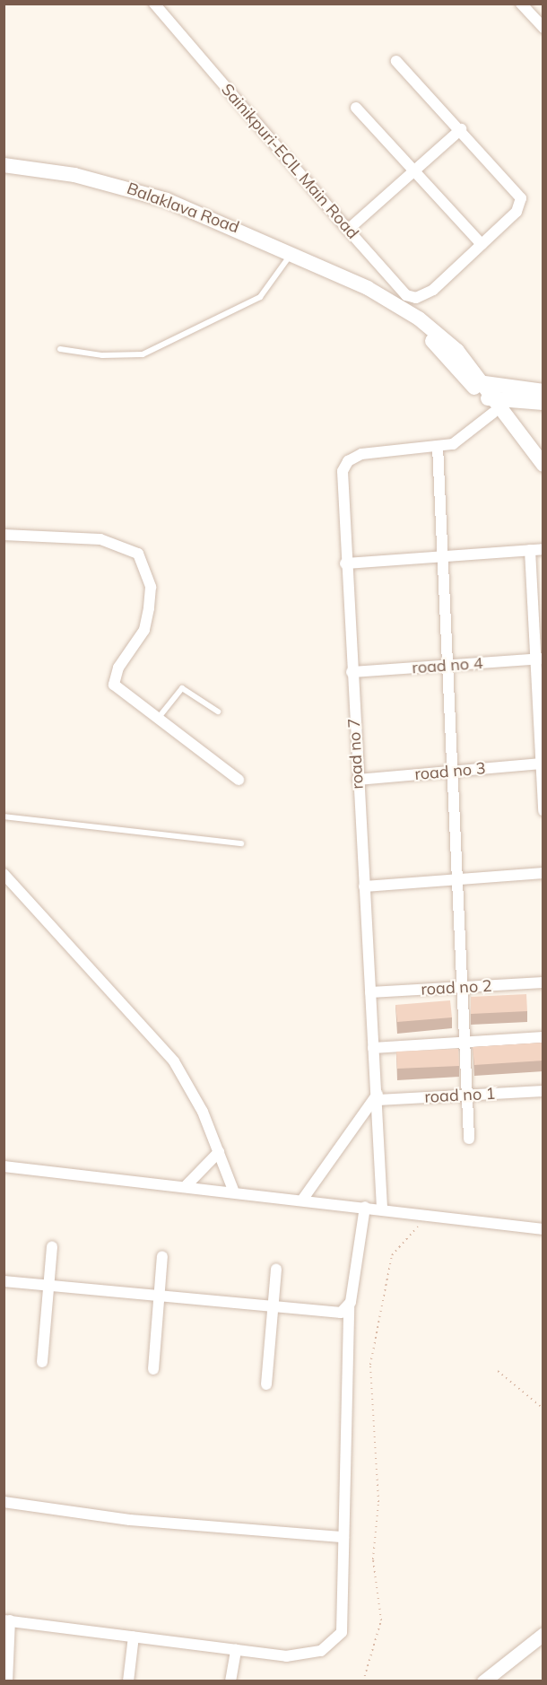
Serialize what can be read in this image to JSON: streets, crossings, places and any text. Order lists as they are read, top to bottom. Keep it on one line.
{"streets":{"main road":["Balaklava Road"],"street":["Sainikpuri-ECIL Main Road","road no 4","road no 7","road no 3","road no 2","road no 1"]},"crossings":[["road no 4","road no 7"],["road no 7","road no 3"],["road no 7","road no 2"],["road no 7","road no 1"]]}
